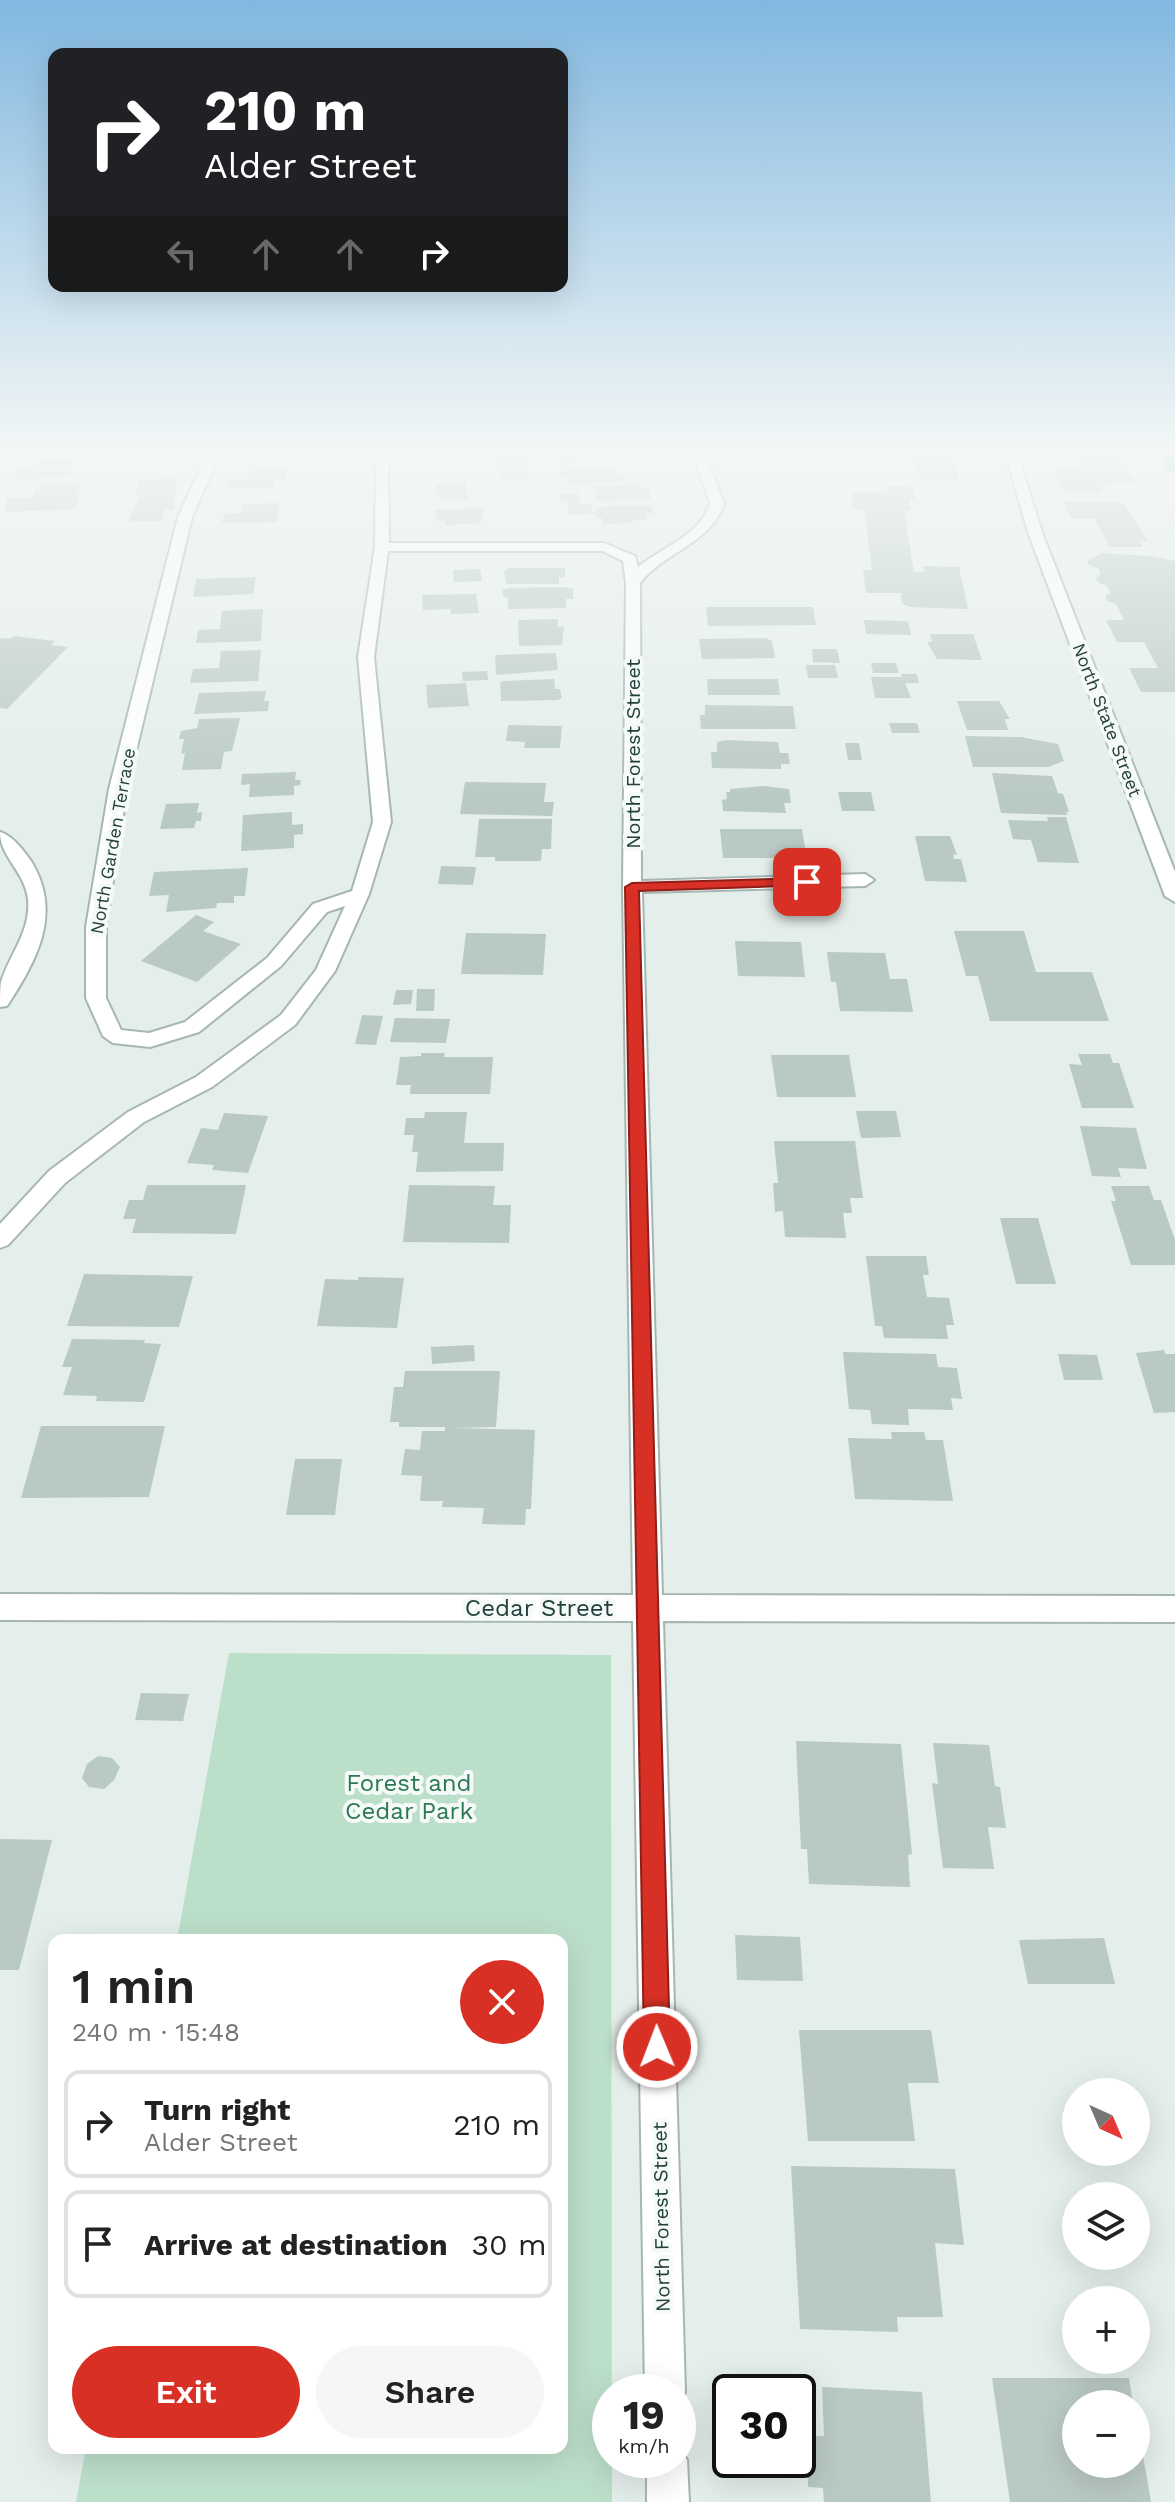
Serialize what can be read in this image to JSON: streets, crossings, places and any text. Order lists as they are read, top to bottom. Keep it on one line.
{"streets":{"street":["North State Street","North Forest Street","North Garden Terrace","Cedar Street"]},"crossings":[["North Forest Street","Cedar Street"]],"parks":["Forest and Cedar Park"],"north":"bottom right","page":{"turn":["210 m","Alder Street"],"heading":["1 min","240 m · 15:48"],"list":[{"name":"Turn right","note":"Alder Street","value":"210 m"},{"name":"Arrive at destination","value":"30 m"}],"map_buttons":["+","−"],"buttons":["Exit","Share"],"speed":"19 km/h","limit":"30"}}
